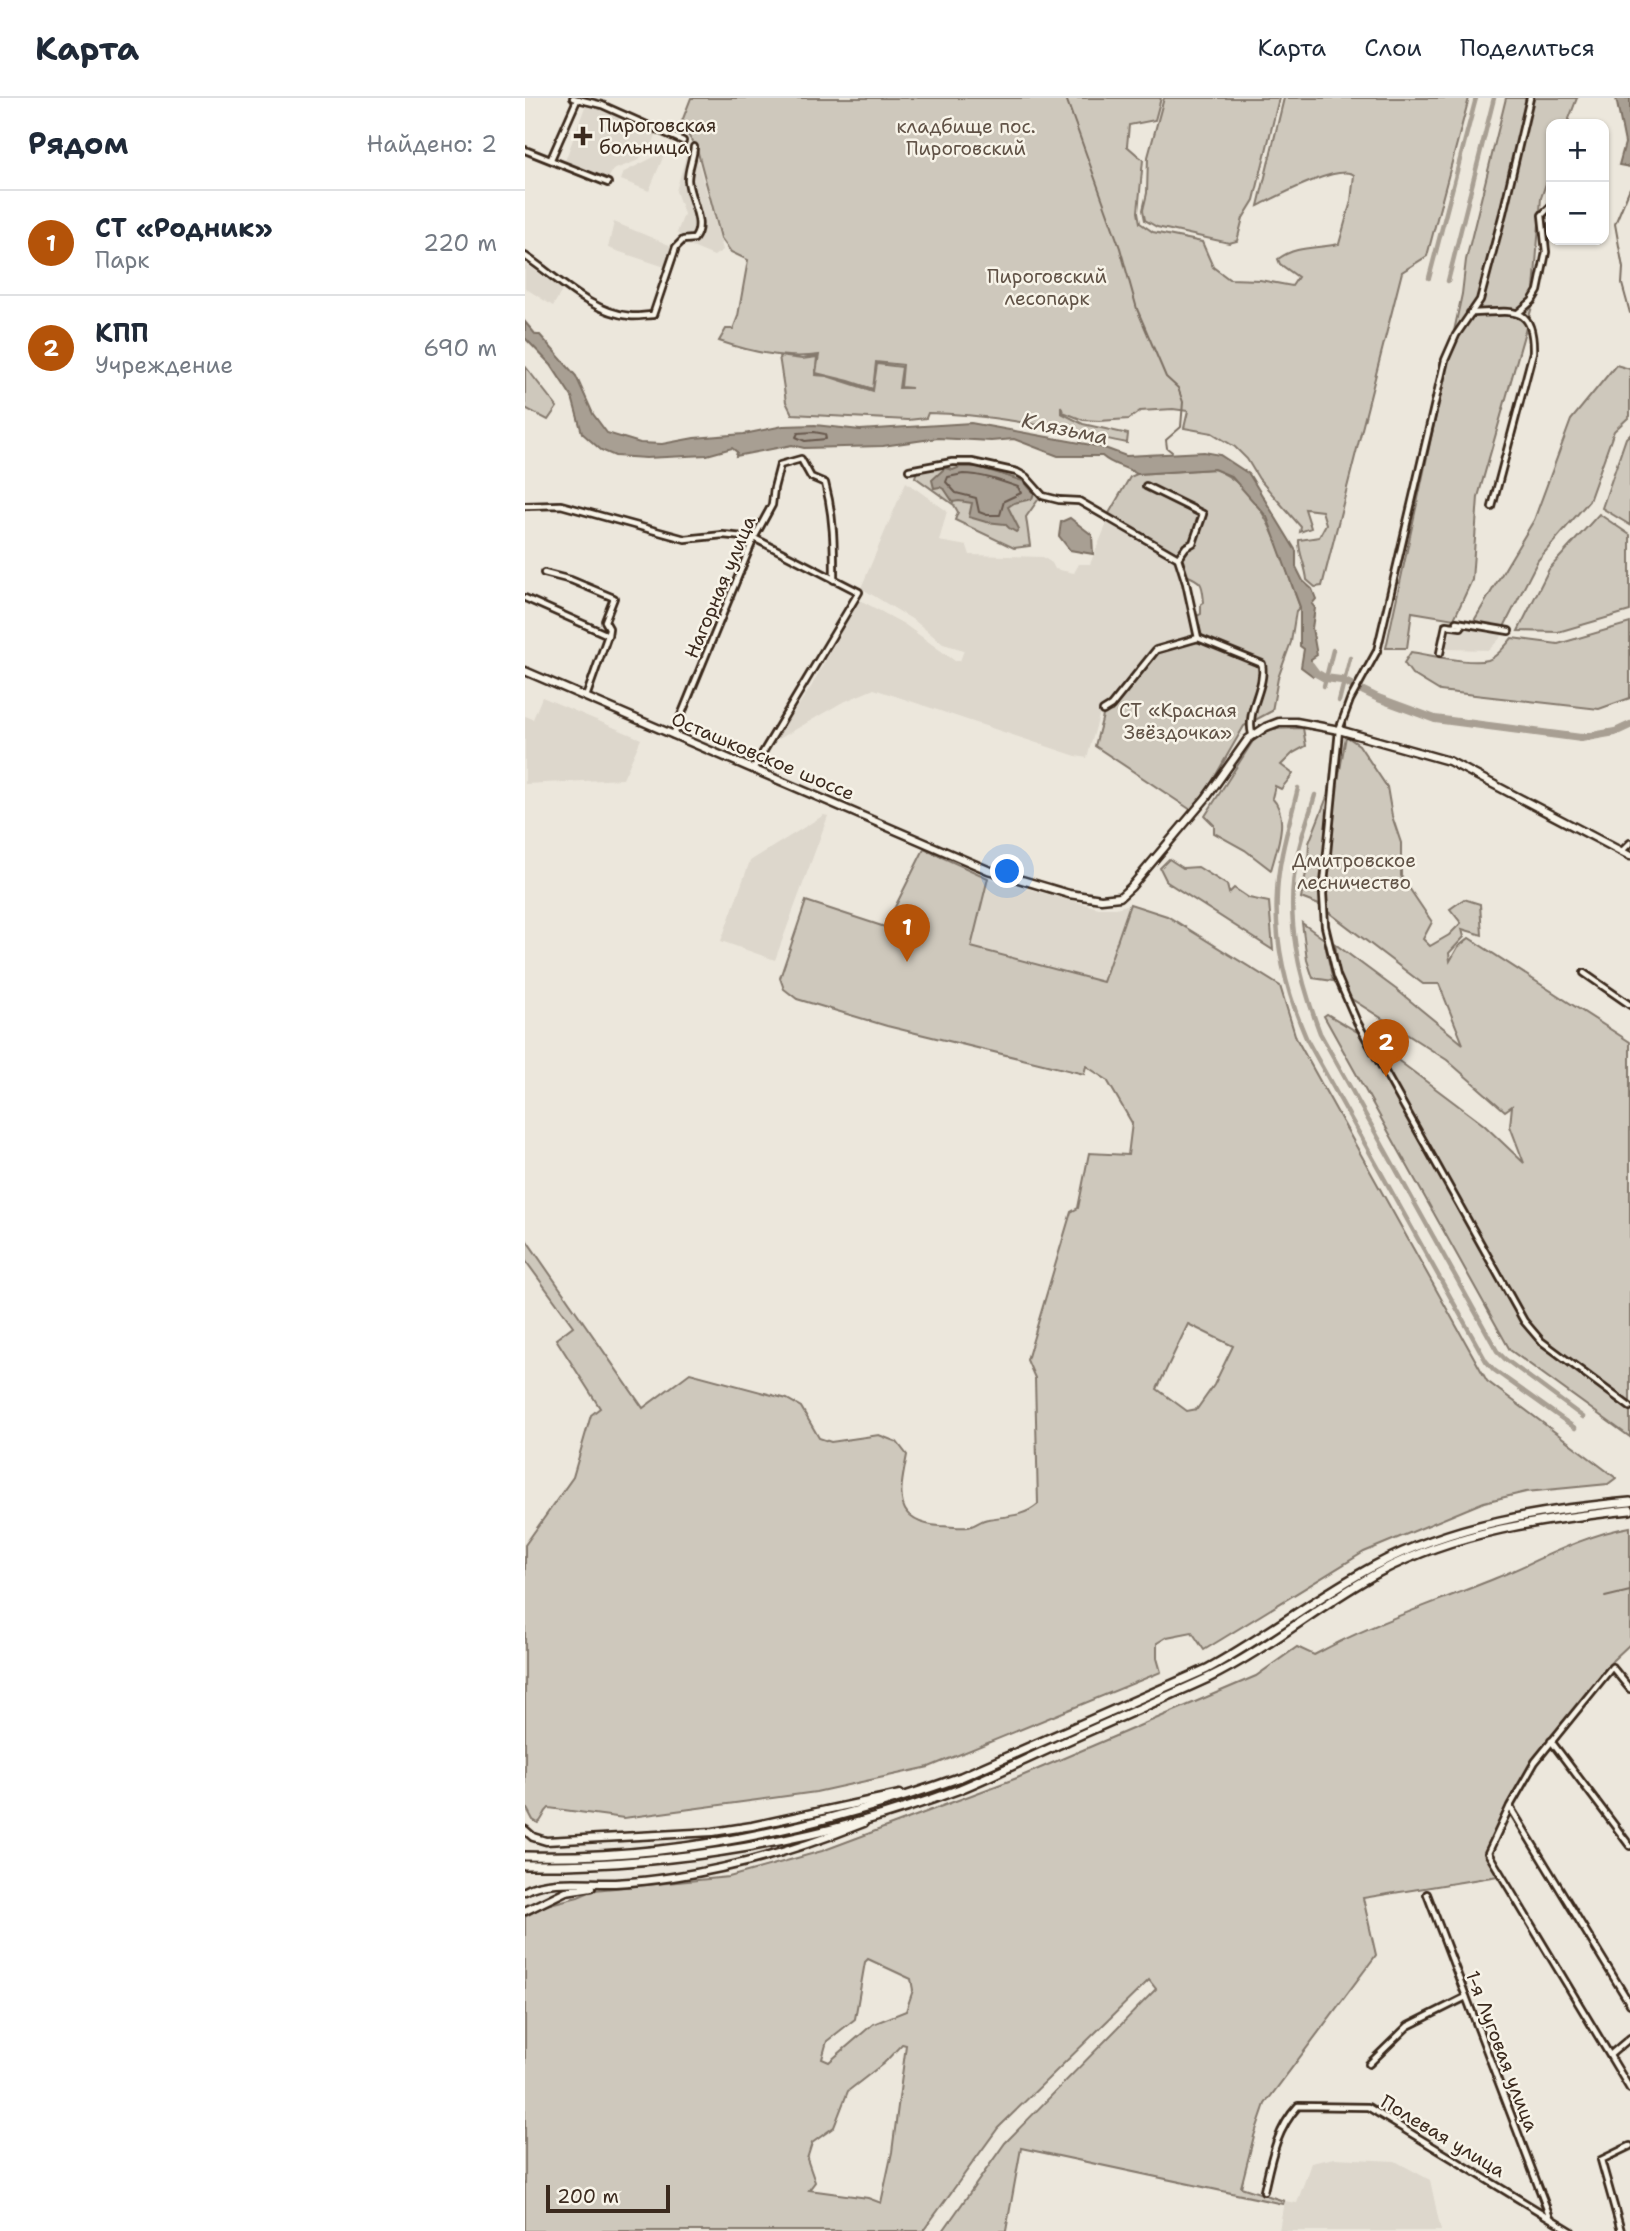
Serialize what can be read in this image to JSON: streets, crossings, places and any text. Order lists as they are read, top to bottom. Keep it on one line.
{"streets":{"main road":["Осташковское шоссе"],"street":["Нагорная улица","1-я Луговая улица","Полевая улица"]},"crossings":[["Нагорная улица","Осташковское шоссе"],["1-я Луговая улица","Полевая улица"]],"water":["Клязьма"],"parks":["кладбище пос. Пироговский","Пироговский лесопарк","СТ «Красная Звёздочка»","Дмитровское лесничество"],"places":{"health":["Пироговская больница"]},"scale_bar":"200 m","page":{"header":"Карта","nav":["Карта","Слои","Поделиться"],"heading":["Рядом","Найдено: 2"],"map_buttons":["+","−"],"list":[{"mark":"1","name":"СТ «Родник»","note":"Парк","value":"220 m"},{"mark":"2","name":"КПП","note":"Учреждение","value":"690 m"}],"pins":["1","2"],"scale":"200 m"}}
